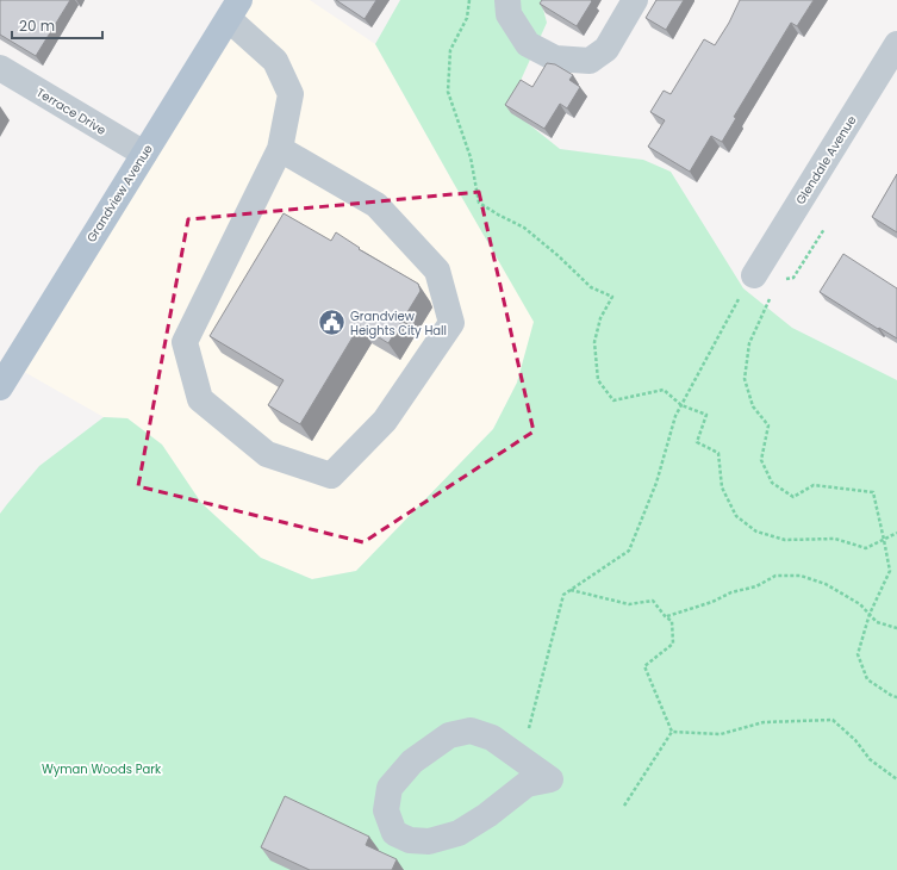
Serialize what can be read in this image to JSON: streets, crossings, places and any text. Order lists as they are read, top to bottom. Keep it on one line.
{"streets":{"main road":["Grandview Avenue"],"street":["Terrace Drive","Glendale Avenue"]},"crossings":[["Terrace Drive","Grandview Avenue"]],"parks":["Wyman Woods Park"],"places":{"public building":["Grandview Heights City Hall"]},"scale_bar":"20 m"}
